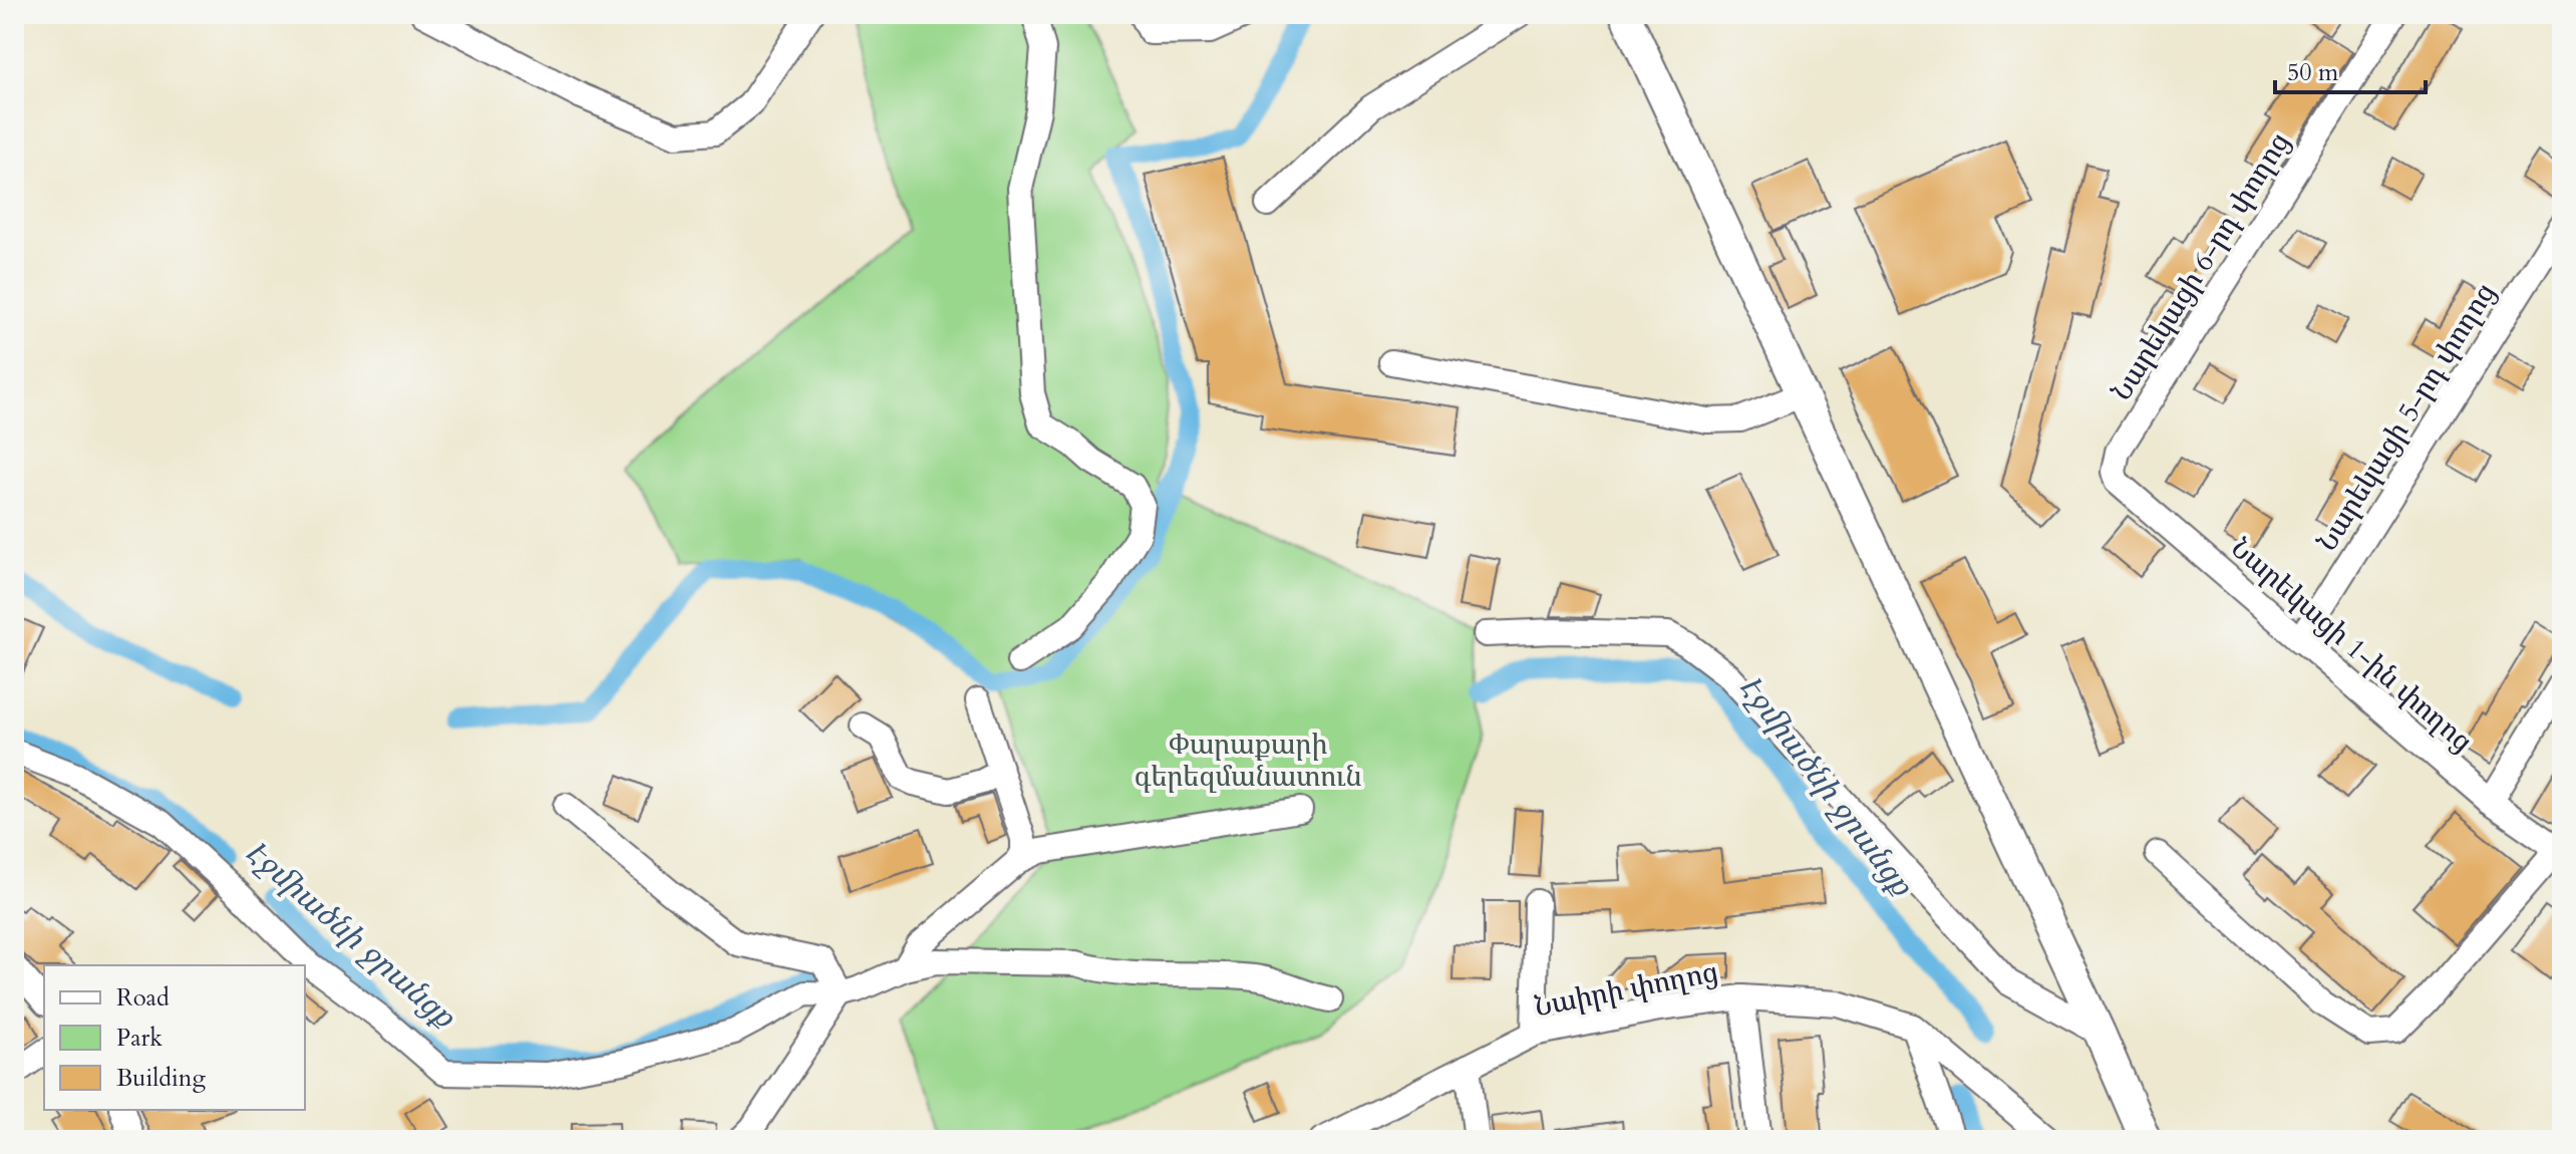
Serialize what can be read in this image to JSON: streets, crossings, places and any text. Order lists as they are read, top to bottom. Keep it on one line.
{"streets":{"street":["Նարեկացի 6-րդ փողոց","Նարեկացի 5-րդ փողոց","Նարեկացի 1-ին փողոց","Նաիրի փողոց"]},"crossings":[["Նարեկացի 6-րդ փողոց","Նարեկացի 1-ին փողոց"],["Նարեկացի 5-րդ փողոց","Նարեկացի 1-ին փողոց"]],"water":["Էջմիածնի ջրանցք"],"parks":["Փարաքարի գերեզմանատուն"],"legend":["Road","Park","Building"],"scale_bar":"50 m"}
